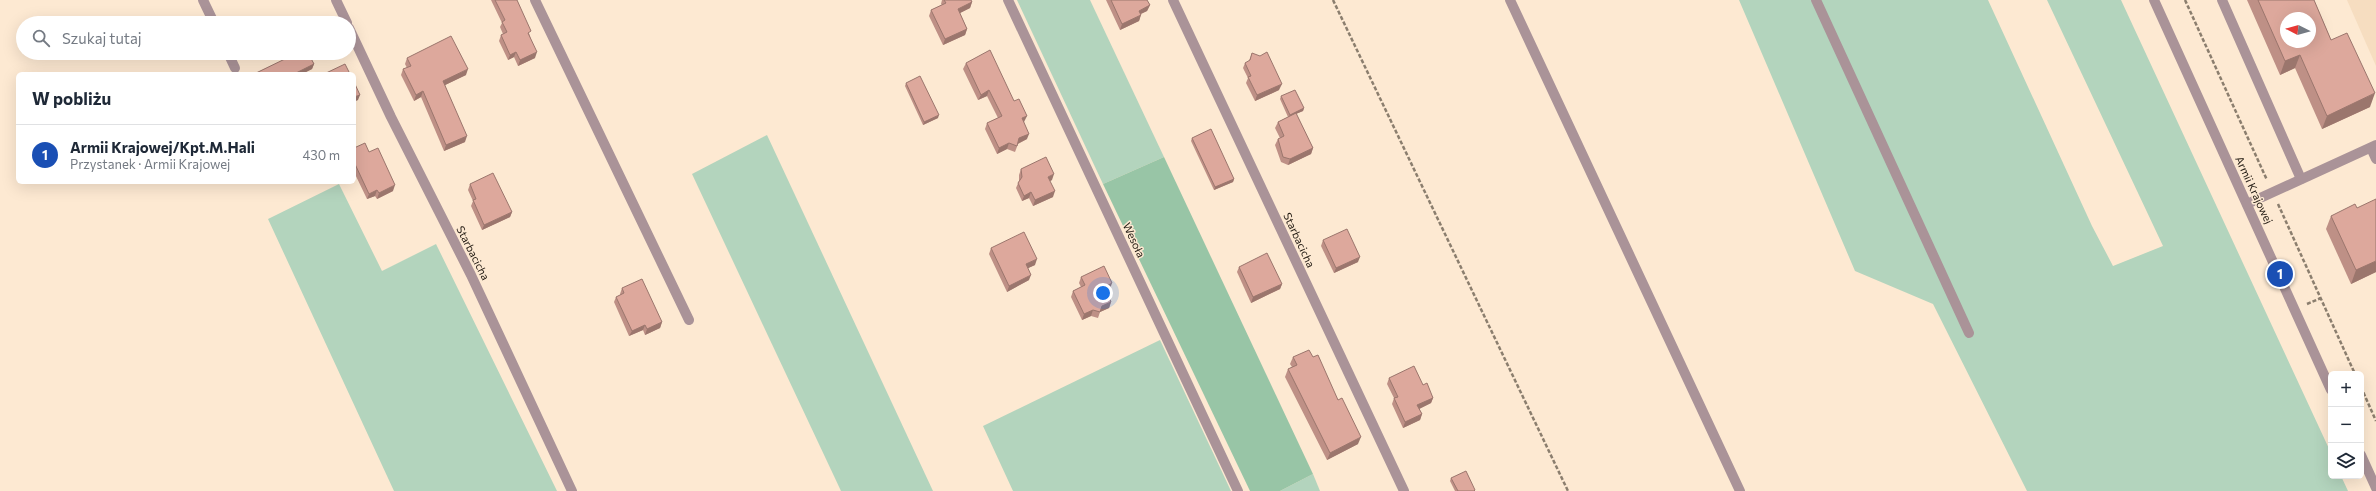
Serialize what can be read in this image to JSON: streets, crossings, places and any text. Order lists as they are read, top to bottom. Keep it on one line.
{"streets":{"street":["Armii Krajowej","Wesoła","Starbacicha"]},"north":"left","page":{"search":"Szukaj tutaj","heading":"W pobliżu","list":[{"mark":"1","name":"Armii Krajowej/Kpt.M.Hali","note":"Przystanek · Armii Krajowej","value":"430 m"}],"pins":"1","map_buttons":["+","−"]}}
